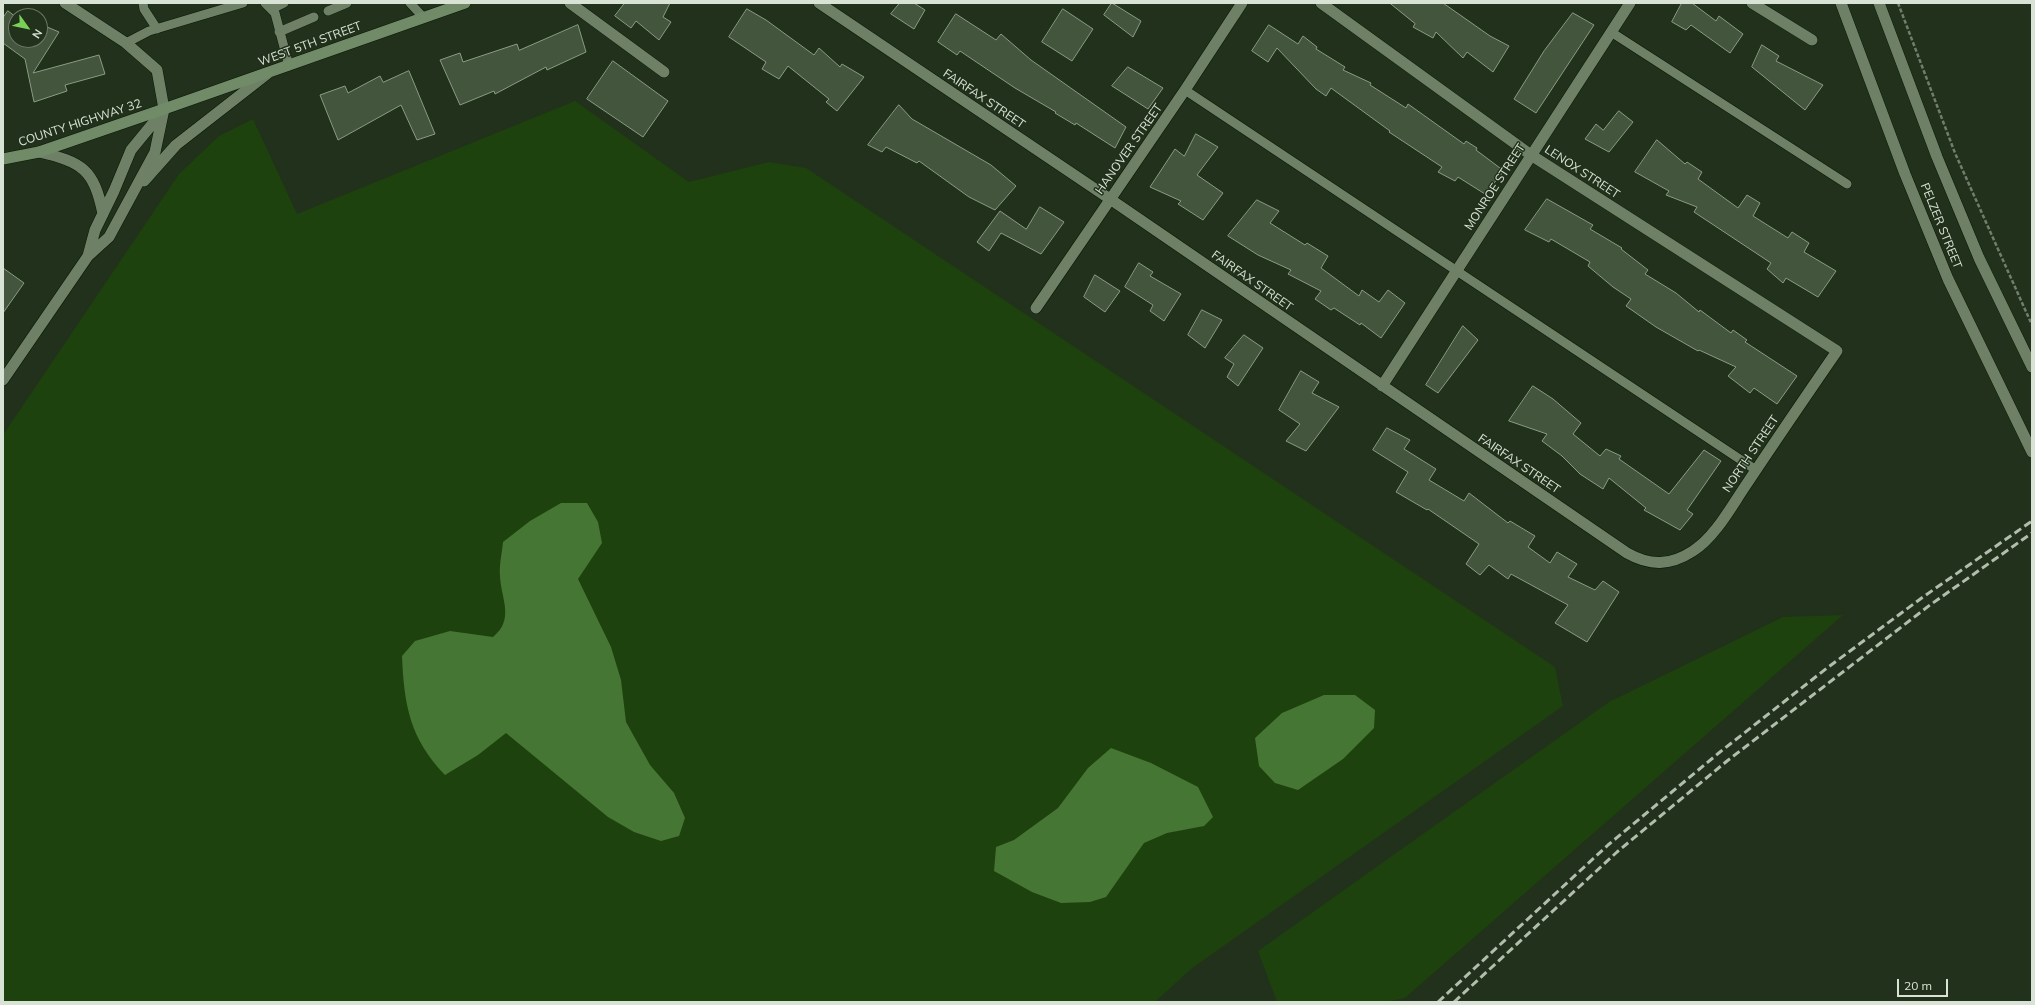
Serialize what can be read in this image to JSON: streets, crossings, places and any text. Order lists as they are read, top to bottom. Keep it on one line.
{"streets":{"main road":["WEST 5TH STREET","COUNTY HIGHWAY 32"],"street":["FAIRFAX STREET","HANOVER STREET","LENOX STREET","MONROE STREET","PELZER STREET","NORTH STREET"]},"crossings":[["WEST 5TH STREET","COUNTY HIGHWAY 32"],["FAIRFAX STREET","HANOVER STREET"],["FAIRFAX STREET","MONROE STREET"],["FAIRFAX STREET","NORTH STREET"],["LENOX STREET","MONROE STREET"],["LENOX STREET","NORTH STREET"]],"scale_bar":"20 m","north":"bottom right"}
